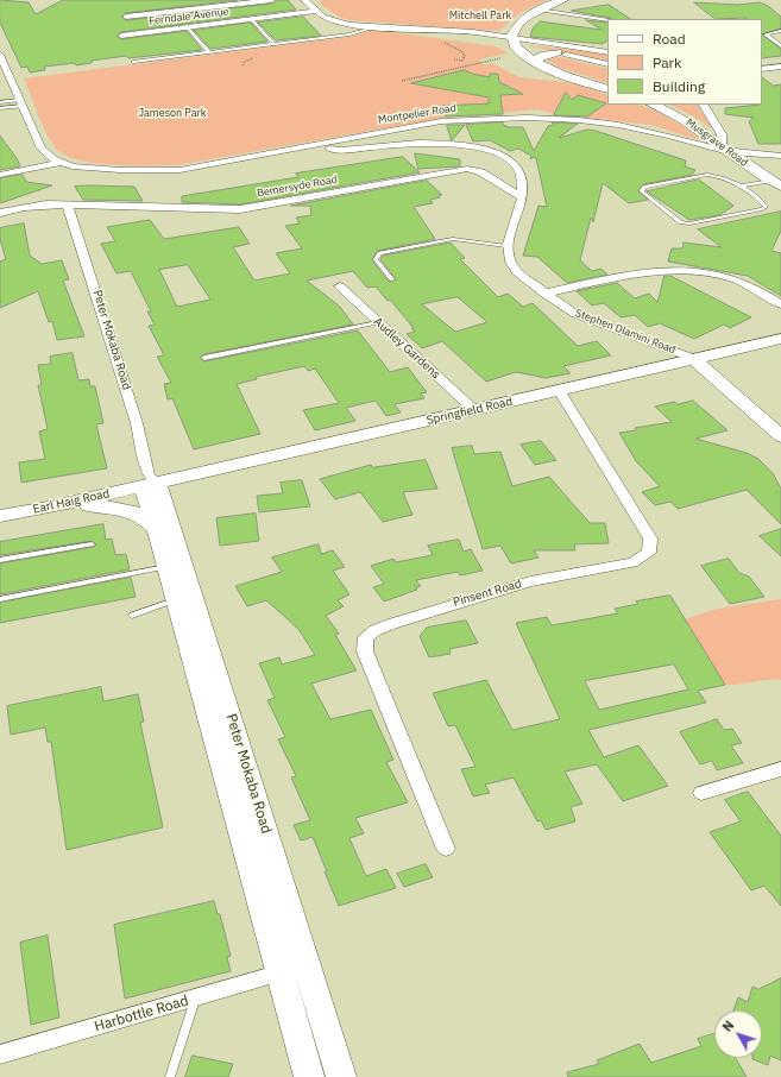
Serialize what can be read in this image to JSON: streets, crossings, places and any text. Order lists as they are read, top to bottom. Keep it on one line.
{"streets":{"street":["Ferndale Avenue","Montpelier Road","Musgrave Road","Bemersyde Road","Stephen Dlamini Road","Peter Mokaba Road","Audley Gardens","Springfield Road","Earl Haig Road","Pinsent Road","Harbottle Road"]},"crossings":[["Montpelier Road","Musgrave Road"],["Bemersyde Road","Peter Mokaba Road"],["Stephen Dlamini Road","Springfield Road"],["Peter Mokaba Road","Springfield Road"],["Peter Mokaba Road","Earl Haig Road"],["Peter Mokaba Road","Harbottle Road"],["Audley Gardens","Springfield Road"],["Springfield Road","Earl Haig Road"],["Springfield Road","Pinsent Road"]],"parks":["Mitchell Park","Jameson Park"],"legend":["Road","Park","Building"],"north":"top left"}
